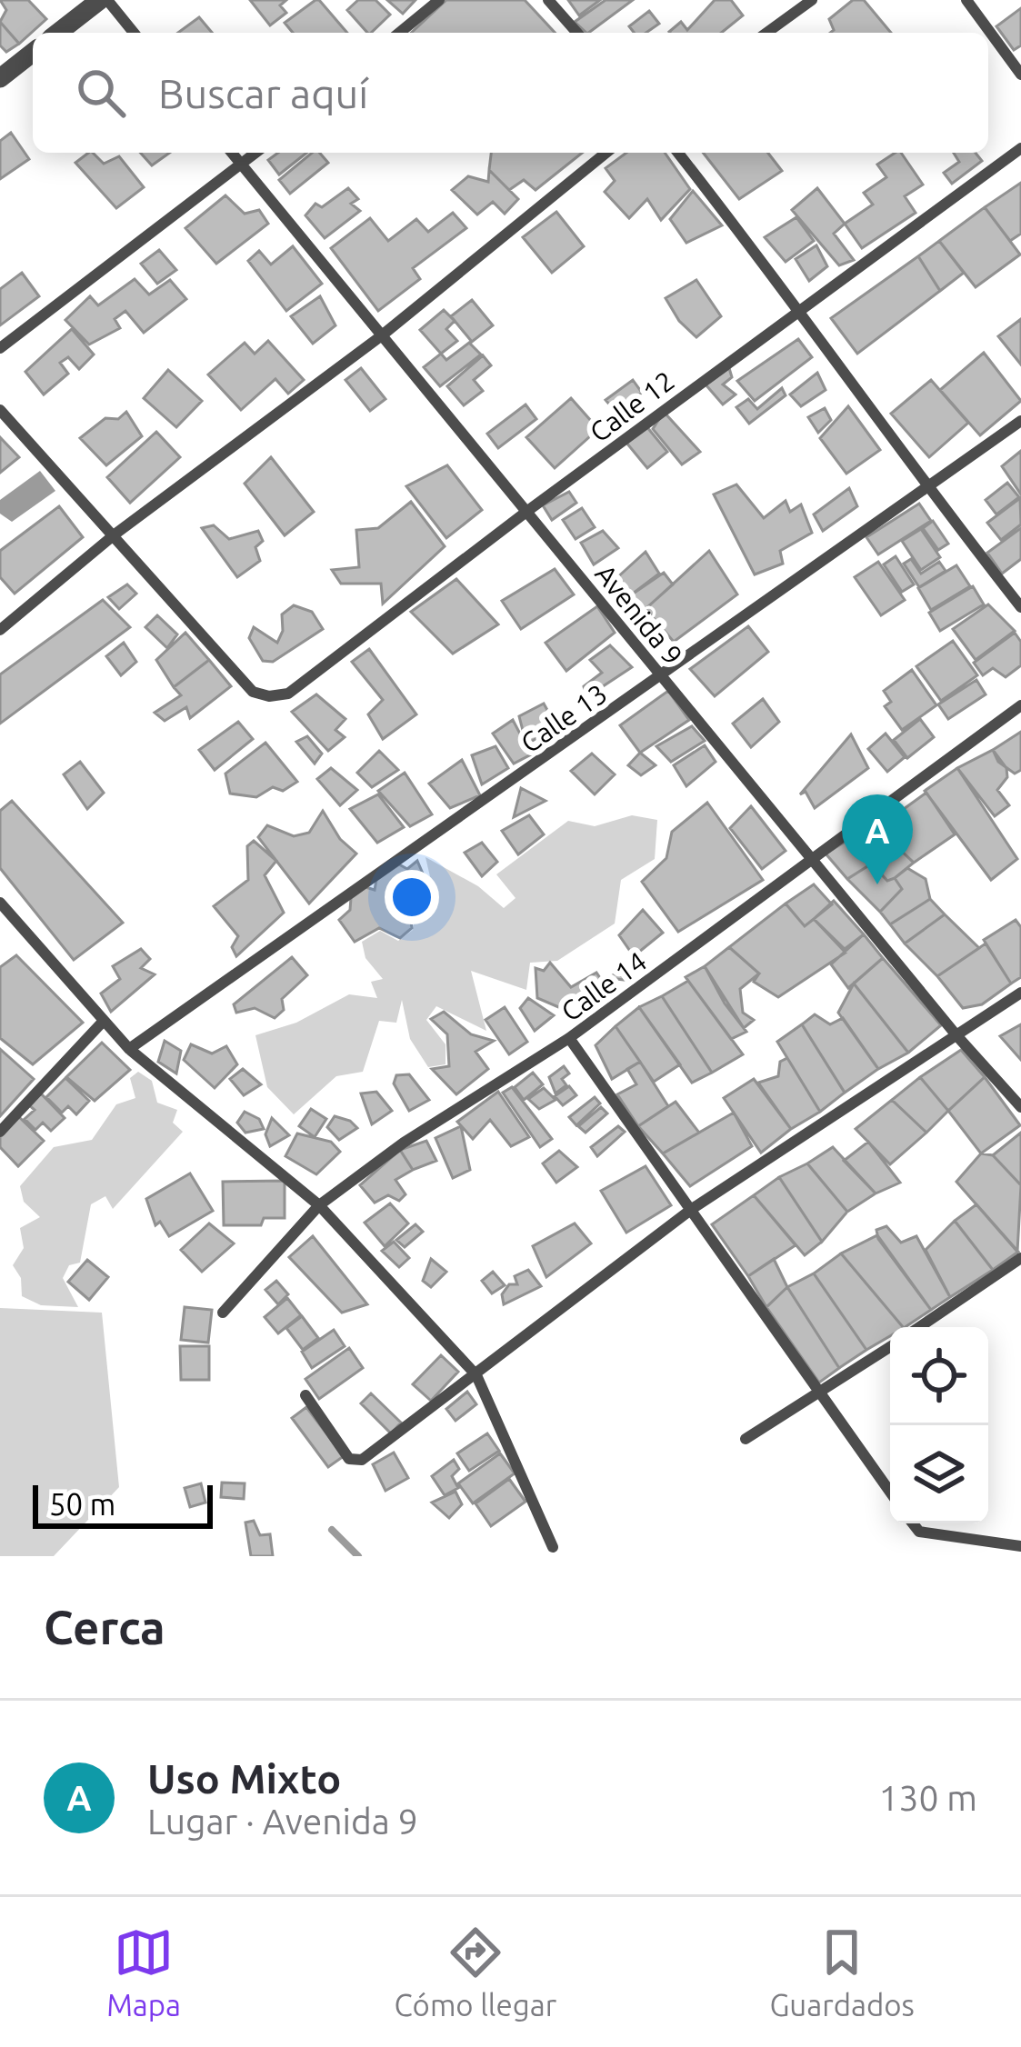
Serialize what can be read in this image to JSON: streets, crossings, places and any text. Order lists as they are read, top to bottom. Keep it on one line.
{"streets":{"street":["Calle 12","Avenida 9","Calle 13","Calle 14"]},"crossings":[["Calle 12","Avenida 9"],["Avenida 9","Calle 13"],["Avenida 9","Calle 14"]],"scale_bar":"50 m","page":{"search":"Buscar aquí","pins":"A","scale":"50 m","heading":"Cerca","list":[{"mark":"A","name":"Uso Mixto","note":"Lugar · Avenida 9","value":"130 m"}],"nav":["Mapa","Cómo llegar","Guardados"]}}
